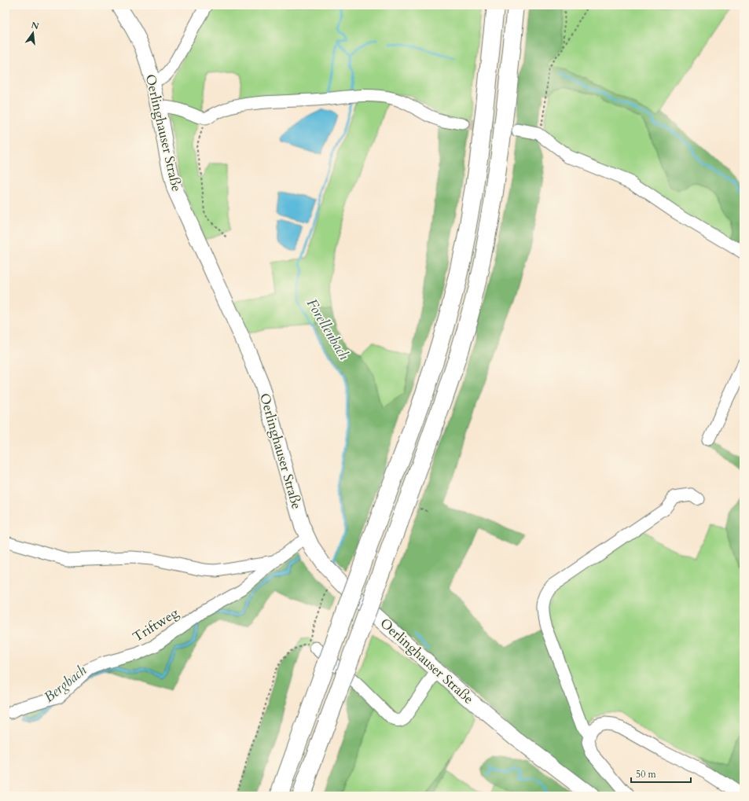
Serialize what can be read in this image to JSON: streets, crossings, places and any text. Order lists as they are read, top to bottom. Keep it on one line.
{"streets":{"main road":["Oerlinghauser Straße"],"street":["Triftweg"]},"crossings":[["Oerlinghauser Straße","Triftweg"]],"water":["Forellenbach","Bergbach"],"scale_bar":"50 m","north":"top"}
